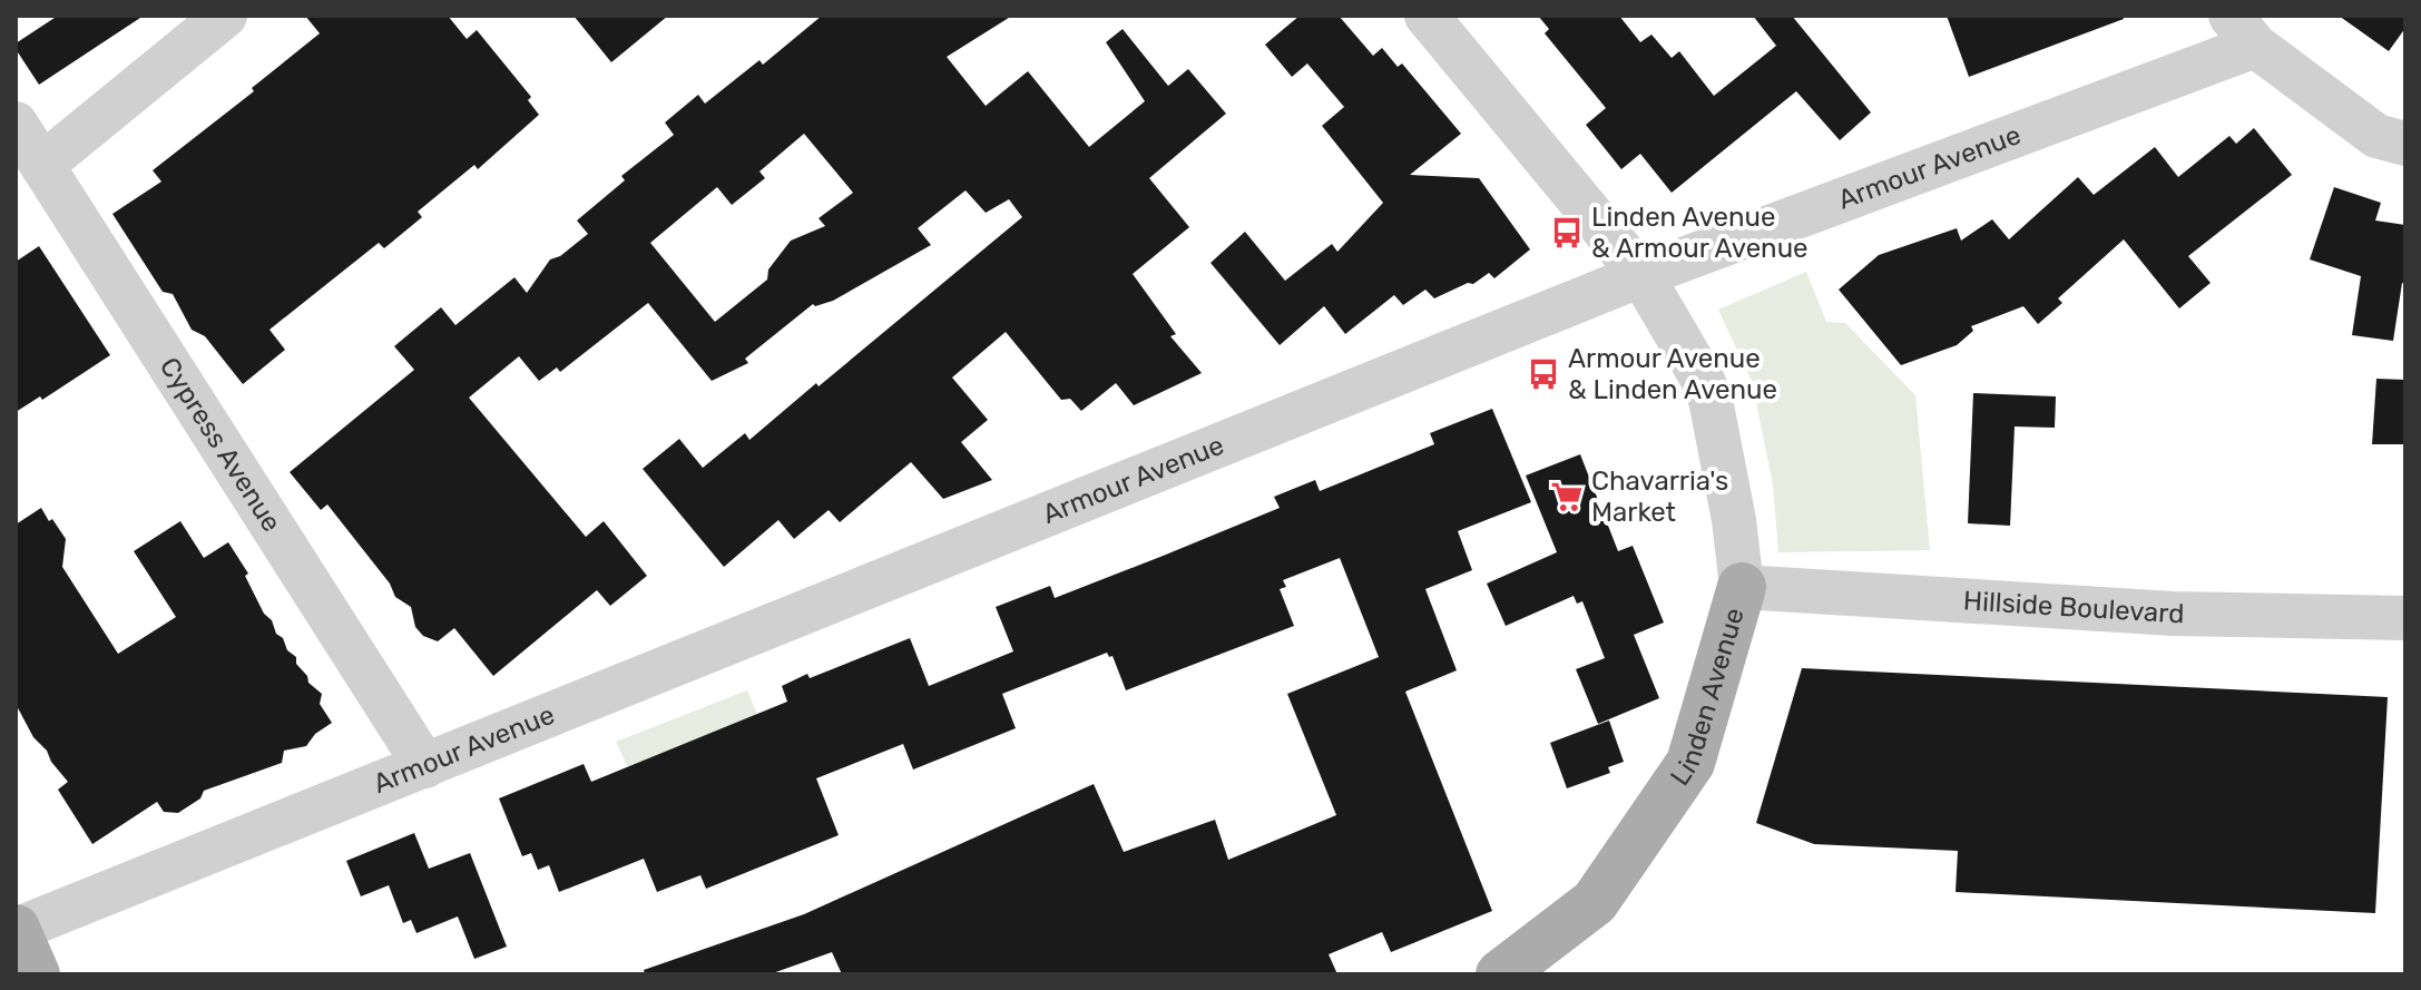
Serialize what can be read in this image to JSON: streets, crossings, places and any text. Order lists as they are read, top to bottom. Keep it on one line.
{"streets":{"main road":["Linden Avenue"],"street":["Armour Avenue","Cypress Avenue","Hillside Boulevard"]},"crossings":[["Armour Avenue","Cypress Avenue"],["Armour Avenue","Linden Avenue"],["Hillside Boulevard","Linden Avenue"]],"places":{"bus stop":["Linden Avenue & Armour Avenue","Armour Avenue & Linden Avenue"],"supermarket":["Chavarria's Market"]}}
